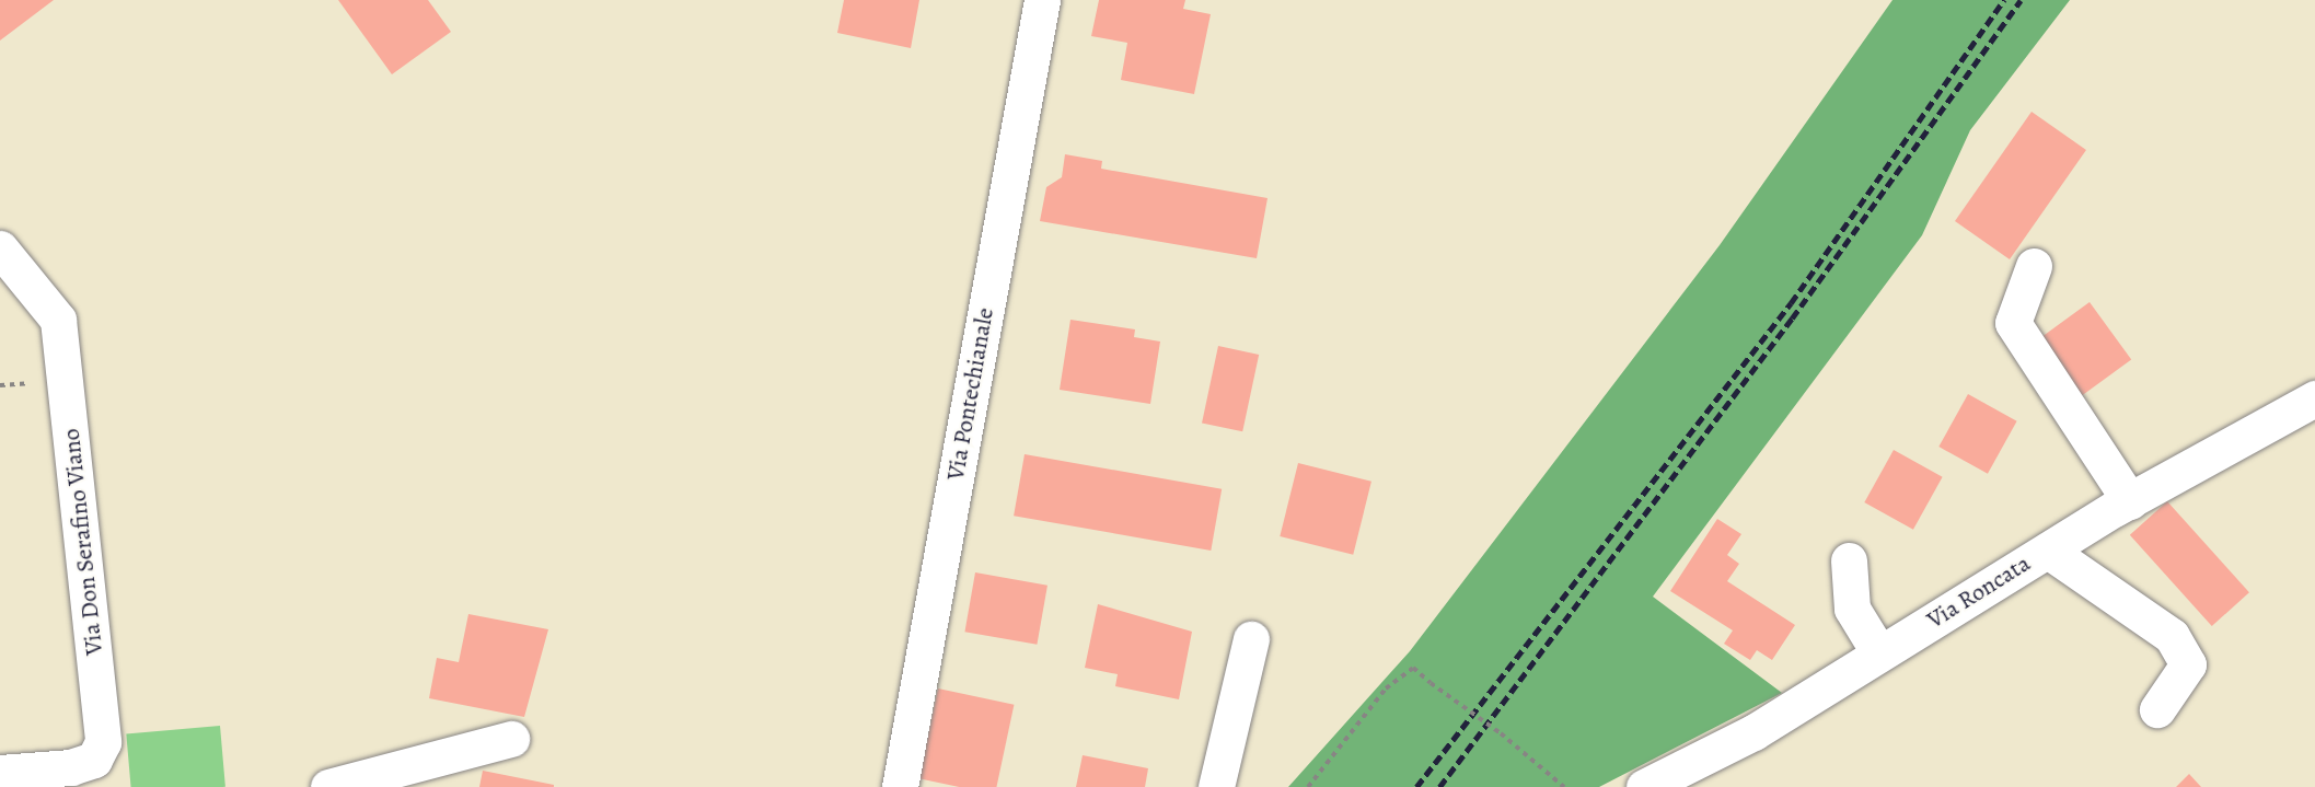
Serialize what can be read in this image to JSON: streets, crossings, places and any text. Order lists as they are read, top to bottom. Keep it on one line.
{"streets":{"street":["Via Pontechianale","Via Don Serafino Viano","Via Roncata"]}}
